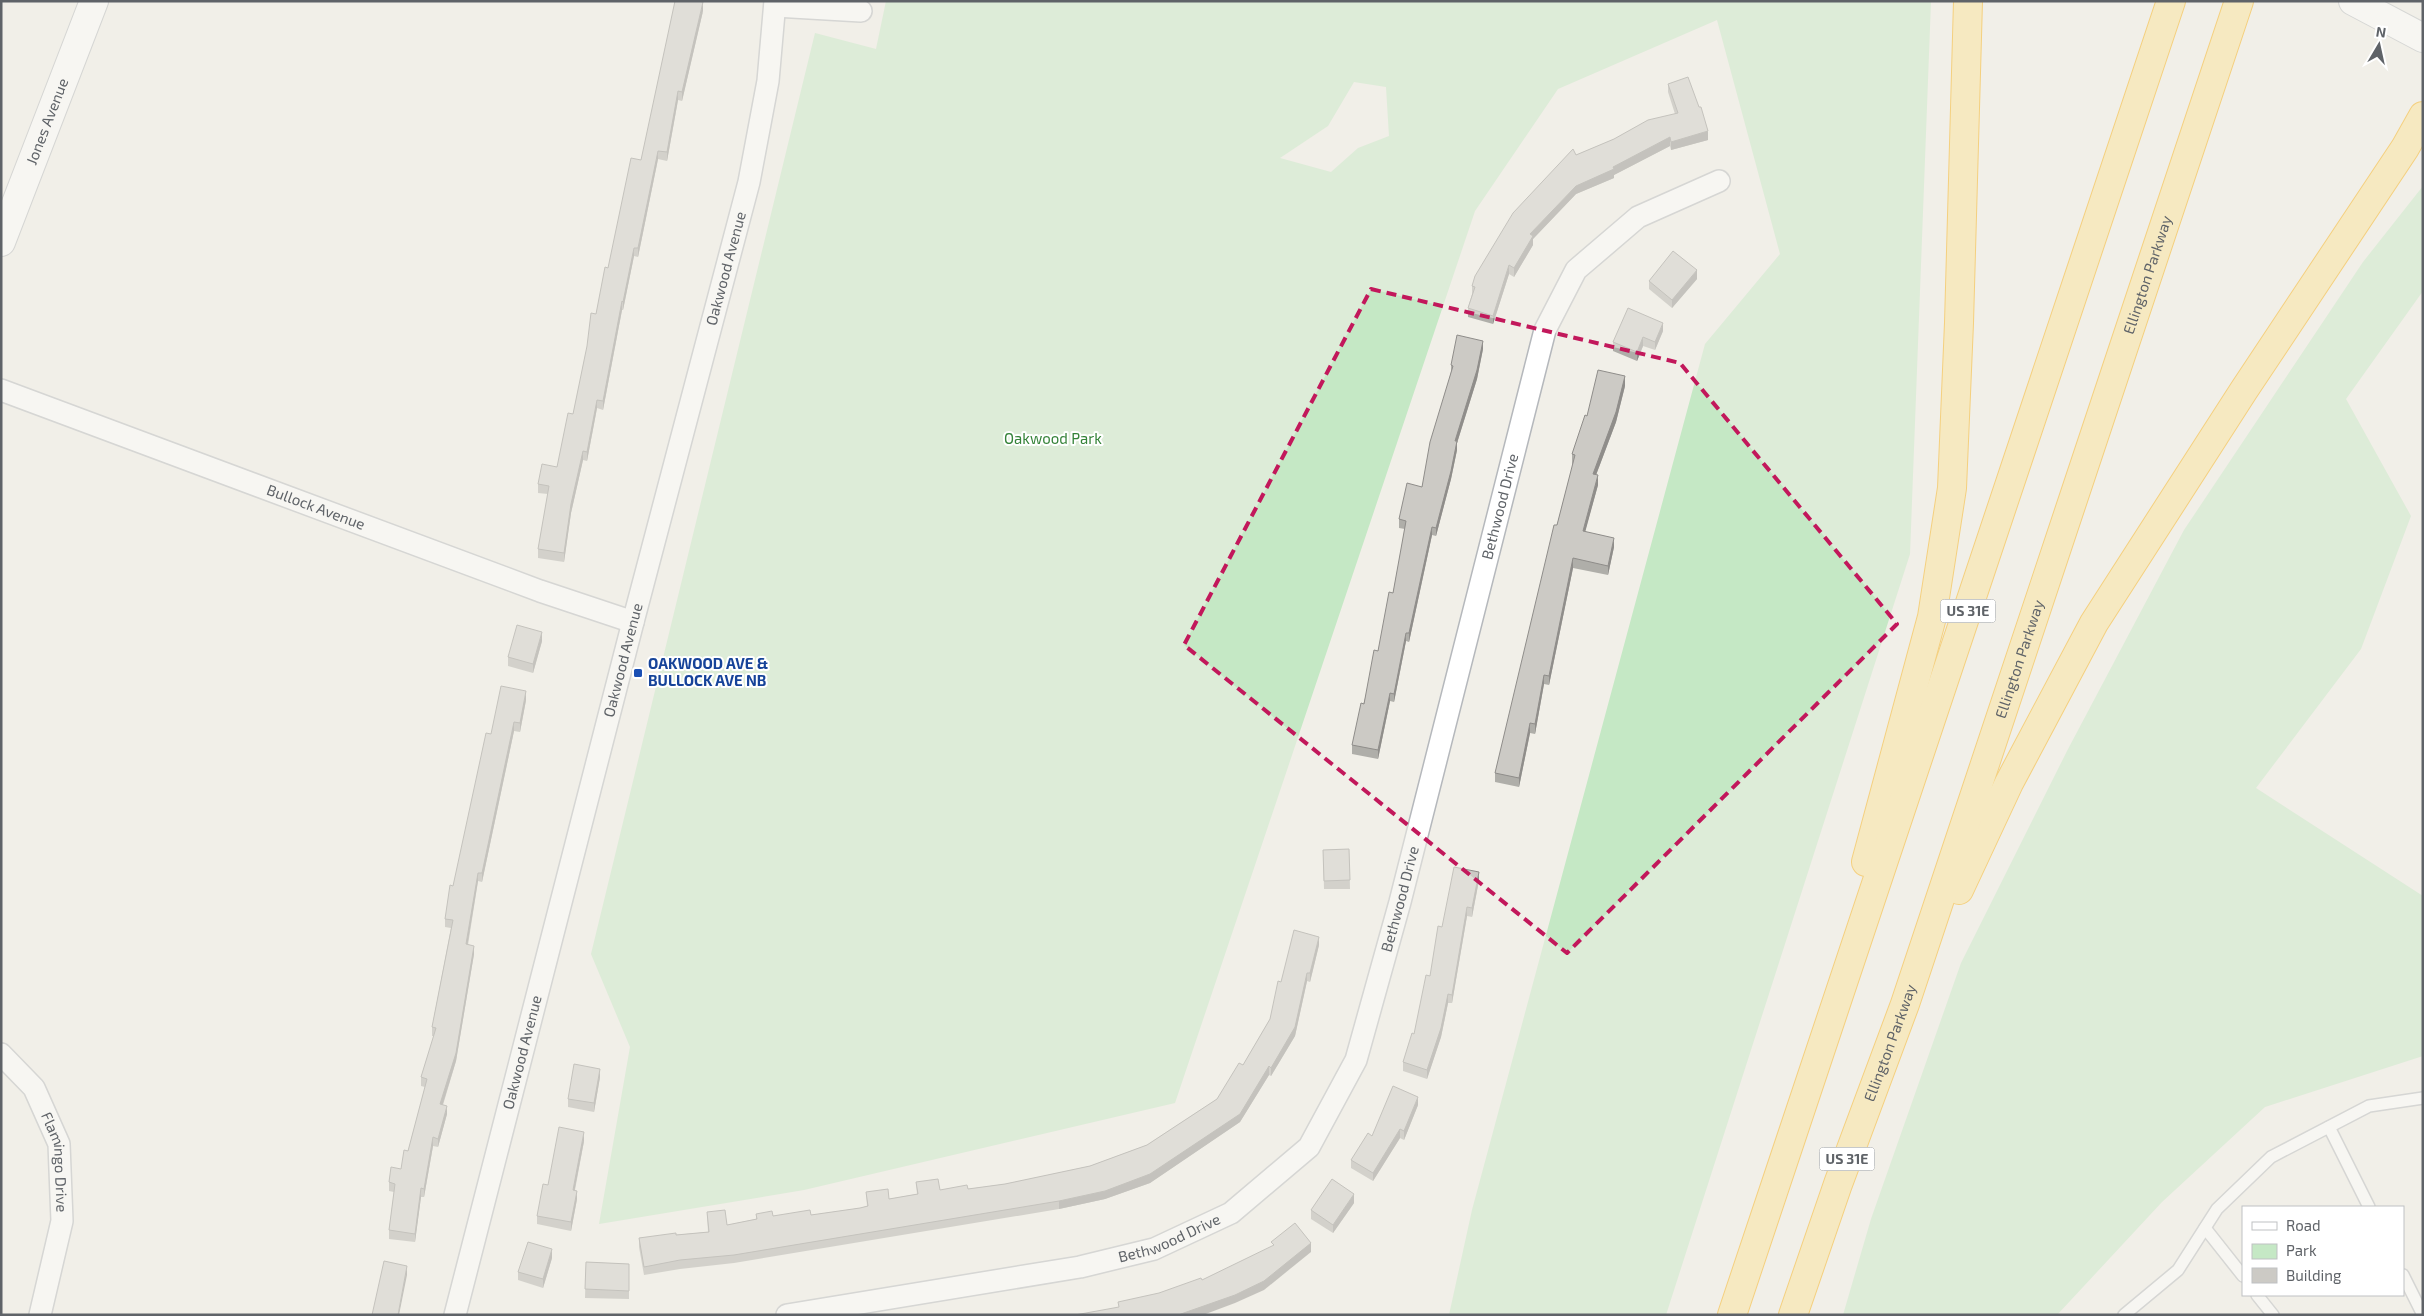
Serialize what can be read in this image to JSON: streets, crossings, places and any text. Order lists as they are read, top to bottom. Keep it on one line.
{"streets":{"highway":["Ellington Parkway","US 31E"],"street":["Jones Avenue","Oakwood Avenue","Bethwood Drive","Bullock Avenue","Flamingo Drive"]},"crossings":[["Oakwood Avenue","Bullock Avenue"]],"parks":["Oakwood Park"],"places":{"transit":["OAKWOOD AVE & BULLOCK AVE NB"]},"legend":["Road","Park","Building"],"north":"top"}
